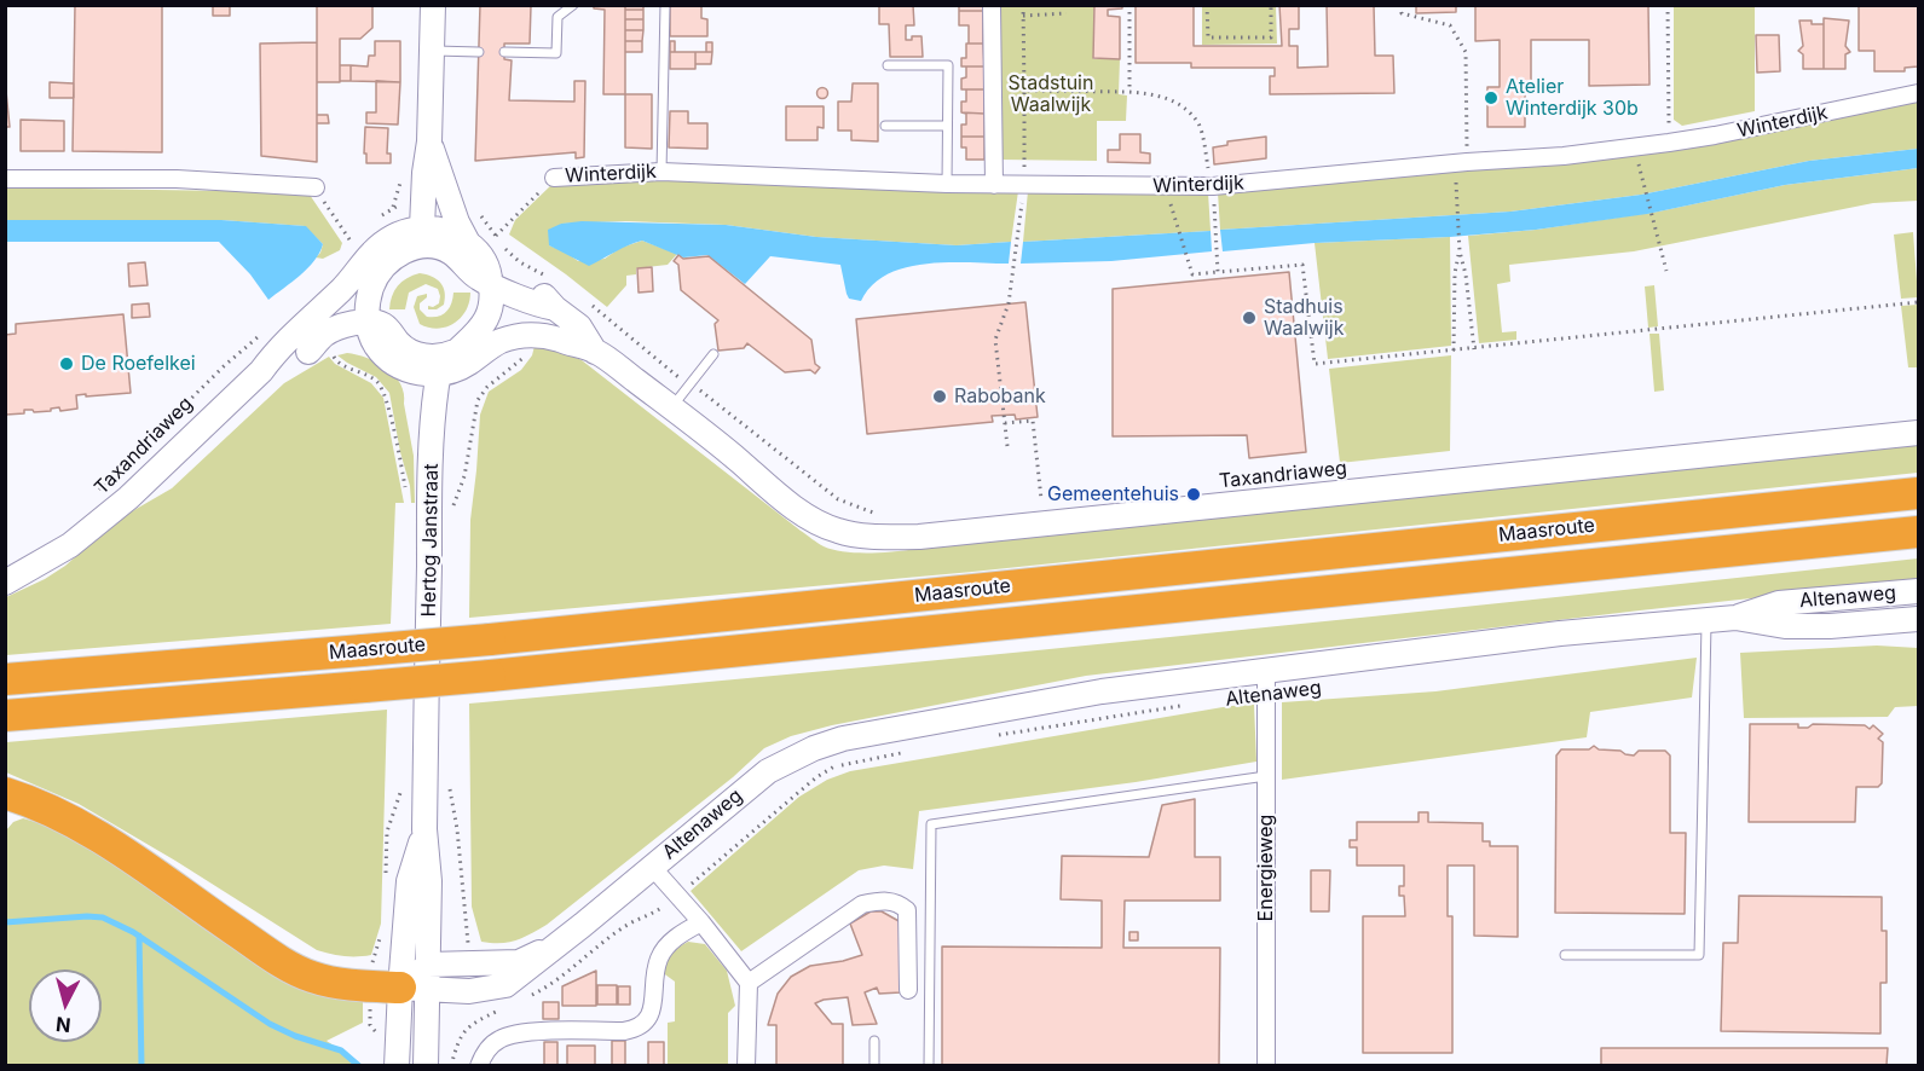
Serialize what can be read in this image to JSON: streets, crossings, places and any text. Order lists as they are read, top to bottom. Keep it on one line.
{"streets":{"highway":["Maasroute"],"main road":["Taxandriaweg","Hertog Janstraat","Altenaweg"],"street":["Winterdijk","Energieweg"]},"crossings":[["Taxandriaweg","Hertog Janstraat"],["Hertog Janstraat","Altenaweg"],["Altenaweg","Energieweg"]],"parks":["Stadstuin Waalwijk"],"places":["Atelier Winterdijk 30b","Stadhuis Waalwijk","De Roefelkei","Rabobank","Gemeentehuis"],"north":"bottom"}
